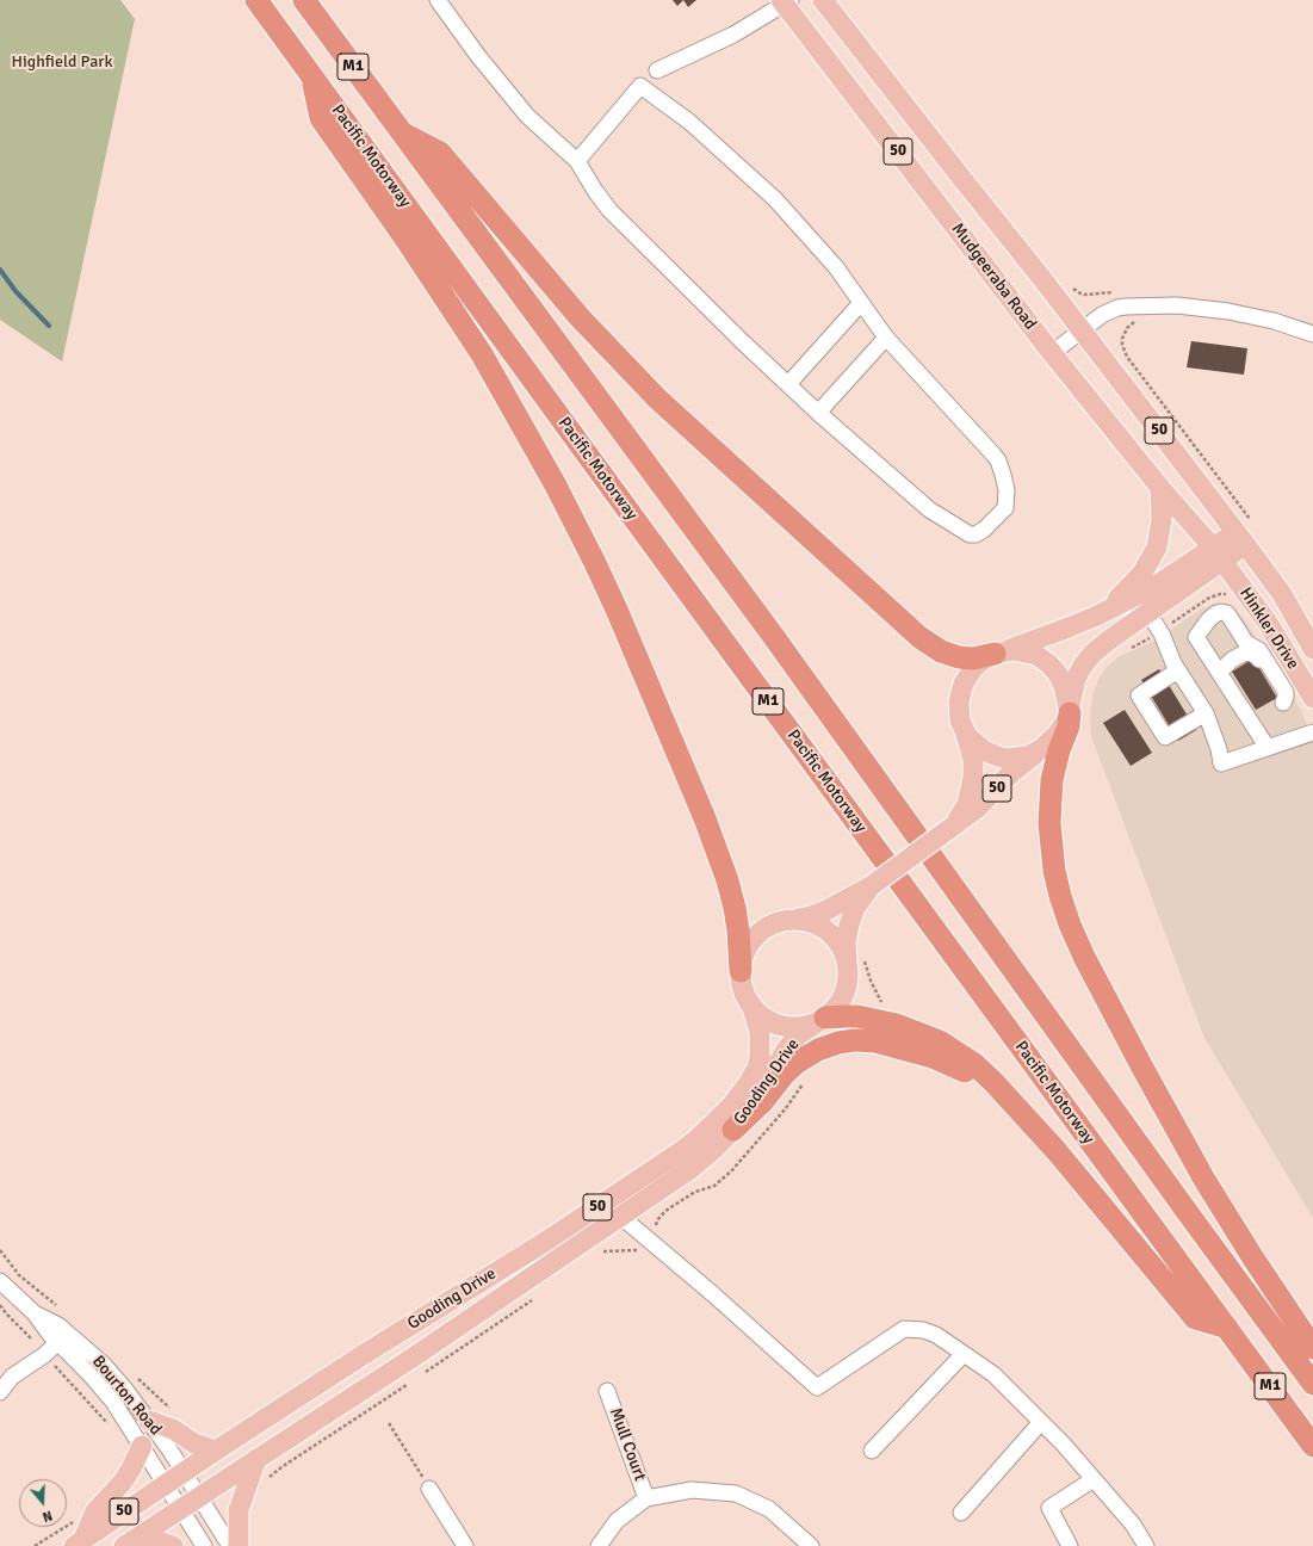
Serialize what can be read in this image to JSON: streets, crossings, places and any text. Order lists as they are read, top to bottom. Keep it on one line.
{"streets":{"highway":["M1","Pacific Motorway"],"main road":["50","Mudgeeraba Road","Hinkler Drive","Gooding Drive"],"street":["Bourton Road","Mull Court"]},"crossings":[["50","Mudgeeraba Road"],["50","Hinkler Drive"],["50","Gooding Drive"],["Mudgeeraba Road","Hinkler Drive"],["Gooding Drive","Bourton Road"]],"parks":["Highfield Park"],"north":"bottom"}
